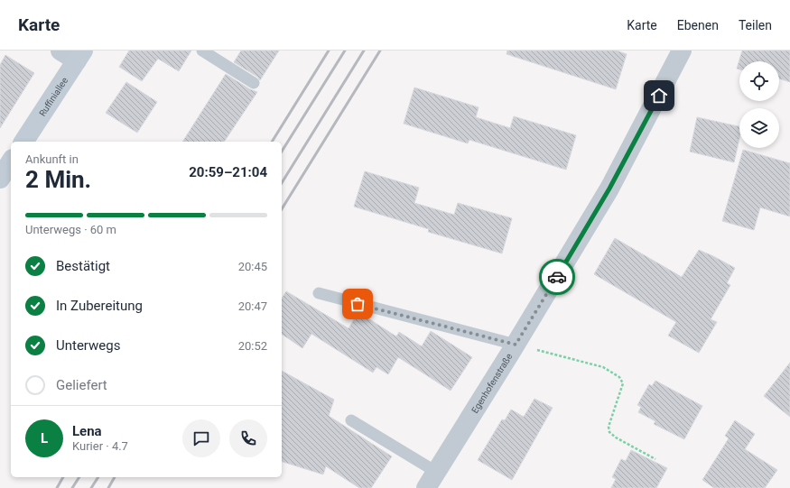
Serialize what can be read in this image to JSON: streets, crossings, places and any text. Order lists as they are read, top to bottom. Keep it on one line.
{"streets":{"street":["Ruffiniallee","Egenhofenstraße"]},"page":{"header":"Karte","nav":["Karte","Ebenen","Teilen"],"heading":["2 Min.","Ankunft in","20:59–21:04"],"panel":["Lena","Kurier · 4.7"],"bar":"Unterwegs · 60 m","list":[["Bestätigt","20:45"],["In Zubereitung","20:47"],["Unterwegs","20:52"],"Geliefert"],"round":"L"}}
